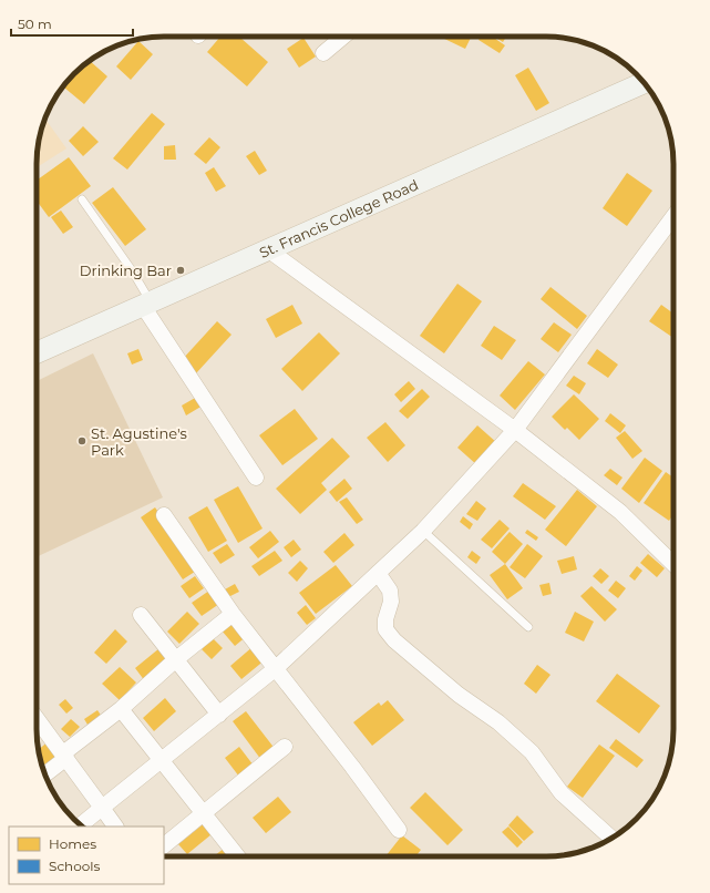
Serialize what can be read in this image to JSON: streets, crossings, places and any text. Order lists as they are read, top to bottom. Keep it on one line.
{"streets":{"main road":["St. Francis College Road"]},"places":["Drinking Bar","St. Agustine's Park"],"legend":["Homes","Schools"],"scale_bar":"50 m"}
